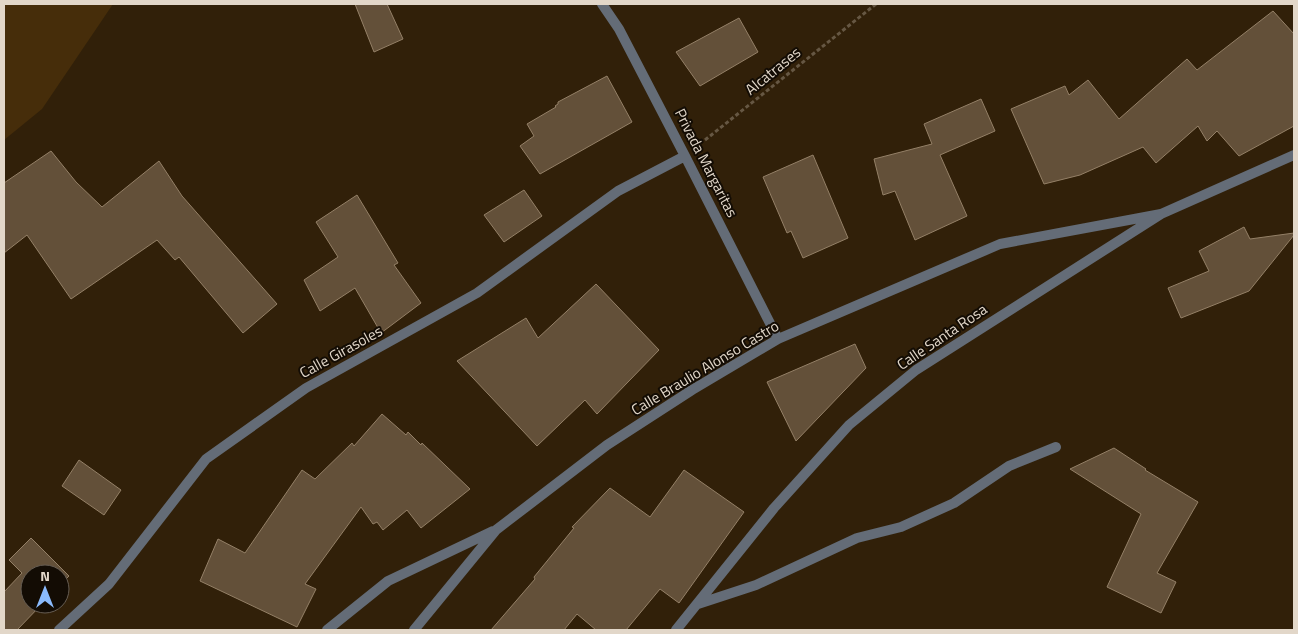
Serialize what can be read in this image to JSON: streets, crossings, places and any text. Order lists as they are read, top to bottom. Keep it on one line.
{"streets":{"street":["Privada Margaritas","Calle Santa Rosa","Calle Girasoles","Calle Braulio Alonso Castro"],"path":["Alcatrases"]},"crossings":[["Alcatrases","Privada Margaritas"],["Alcatrases","Calle Girasoles"],["Privada Margaritas","Calle Girasoles"],["Privada Margaritas","Calle Braulio Alonso Castro"],["Calle Santa Rosa","Calle Braulio Alonso Castro"]],"north":"top"}
